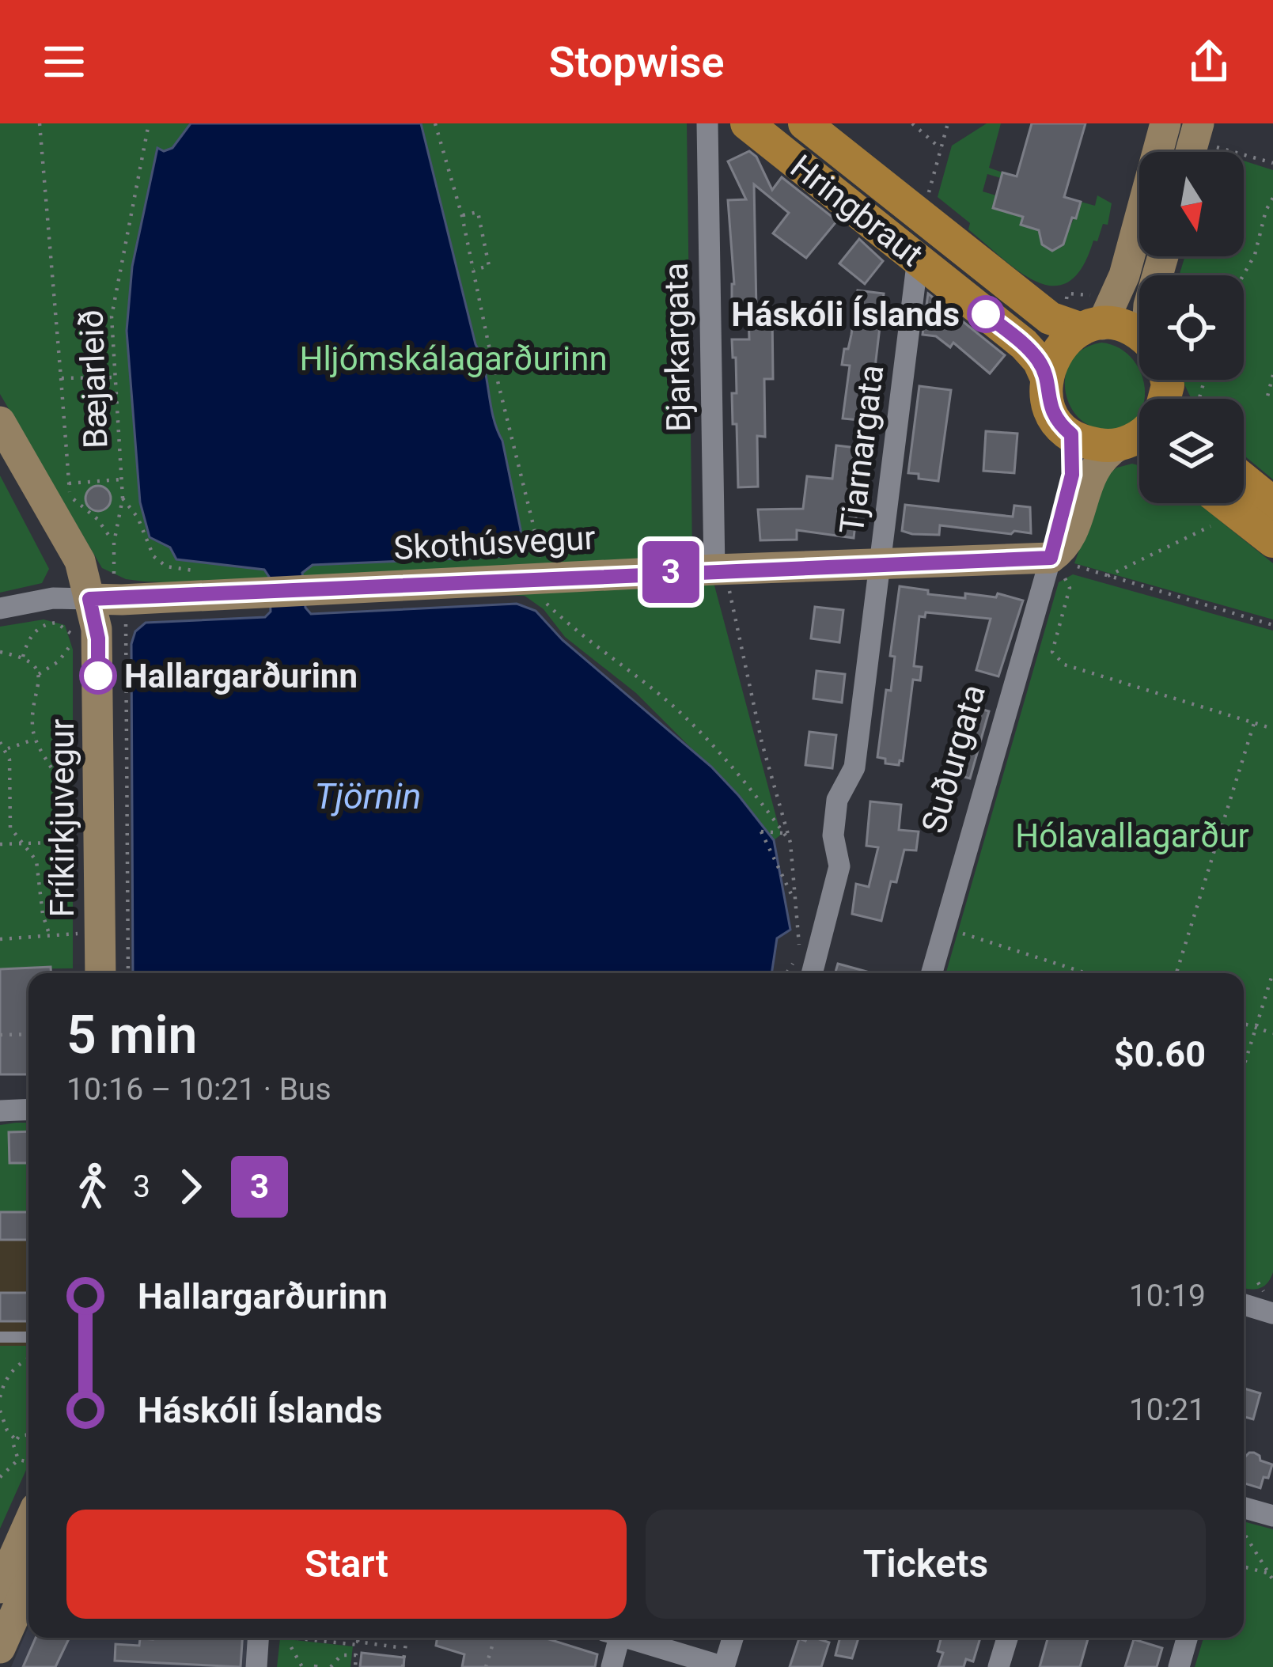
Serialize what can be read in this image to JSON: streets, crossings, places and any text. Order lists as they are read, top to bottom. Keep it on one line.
{"streets":{"main road":["Hringbraut","Skothúsvegur","Suðurgata","Fríkirkjuvegur"],"street":["Bjarkargata","Tjarnargata"],"path":["Bæjarleið"]},"crossings":[["Hringbraut","Tjarnargata"],["Bjarkargata","Skothúsvegur"],["Tjarnargata","Skothúsvegur"],["Skothúsvegur","Suðurgata"],["Skothúsvegur","Fríkirkjuvegur"]],"water":["Tjörnin"],"parks":["Hljómskálagarðurinn","Hólavallagarður"],"places":["Háskóli Íslands","Hallargarðurinn"],"lines":["bus line 3"],"north":"bottom","page":{"header":"Stopwise","on_map":"3","heading":["5 min","10:16 – 10:21 · Bus","$0.60"],"legs":["3","3"],"list":[{"name":"Hallargarðurinn","value":"10:19"},{"name":"Háskóli Íslands","value":"10:21"}],"buttons":["Start","Tickets"]}}
